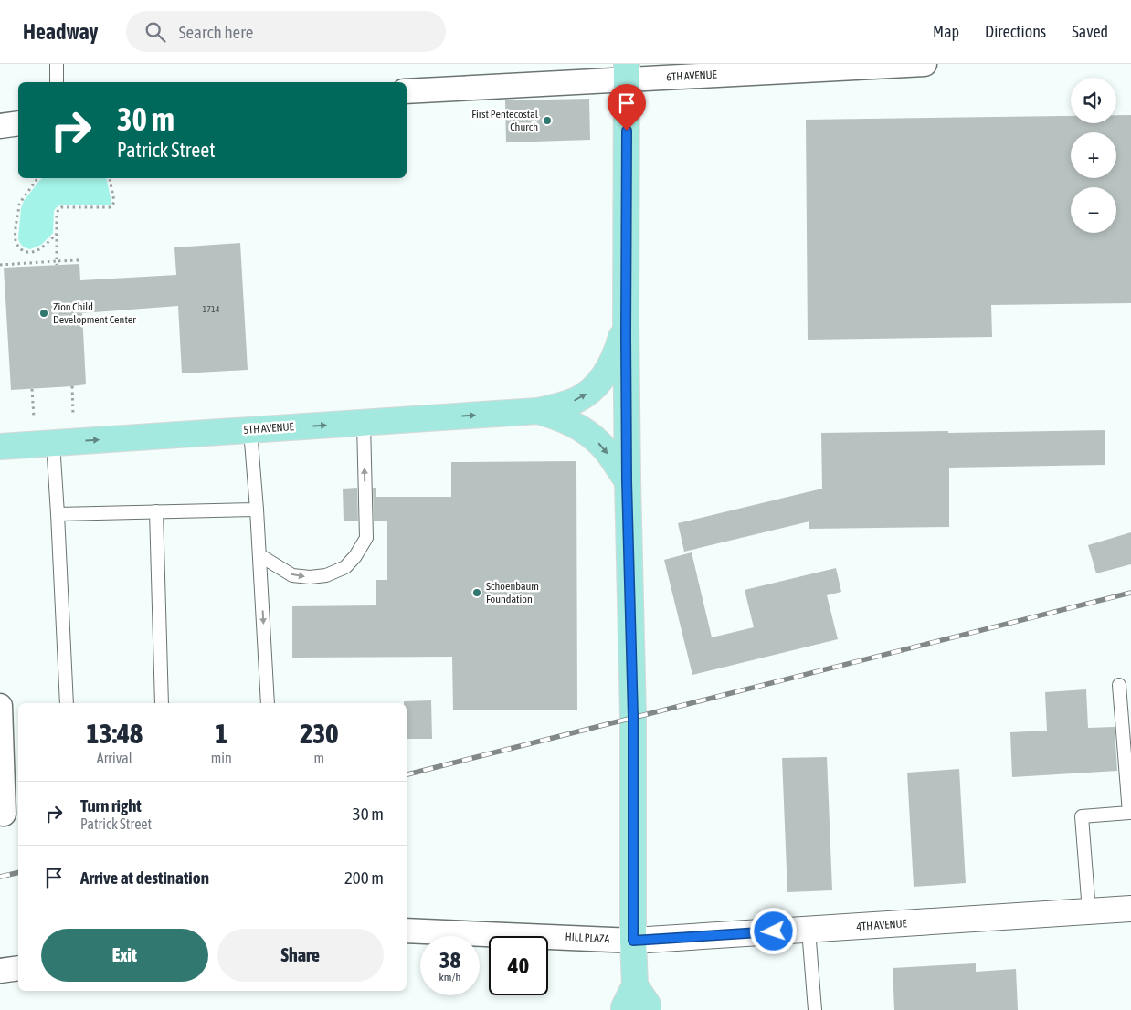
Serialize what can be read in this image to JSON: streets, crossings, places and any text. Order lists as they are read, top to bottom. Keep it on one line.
{"streets":{"main road":["5TH AVENUE"],"street":["6TH AVENUE","4TH AVENUE","HILL PLAZA"]},"crossings":[["4TH AVENUE","HILL PLAZA"]],"one_way":["5TH AVENUE"],"places":["First Pentecostal Church","Zion Child Development Center","Schoenbaum Foundation"],"house_numbers":["1714"],"page":{"header":"Headway","search":"Search here","nav":["Map","Directions","Saved"],"map_buttons":["+","−"],"turn":["30 m","Patrick Street"],"eta":["13:48","Arrival","1","min","230","m"],"list":[{"name":"Turn right","note":"Patrick Street","value":"30 m"},{"name":"Arrive at destination","value":"200 m"}],"buttons":["Exit","Share"],"speed":"38 km/h","limit":"40"}}
